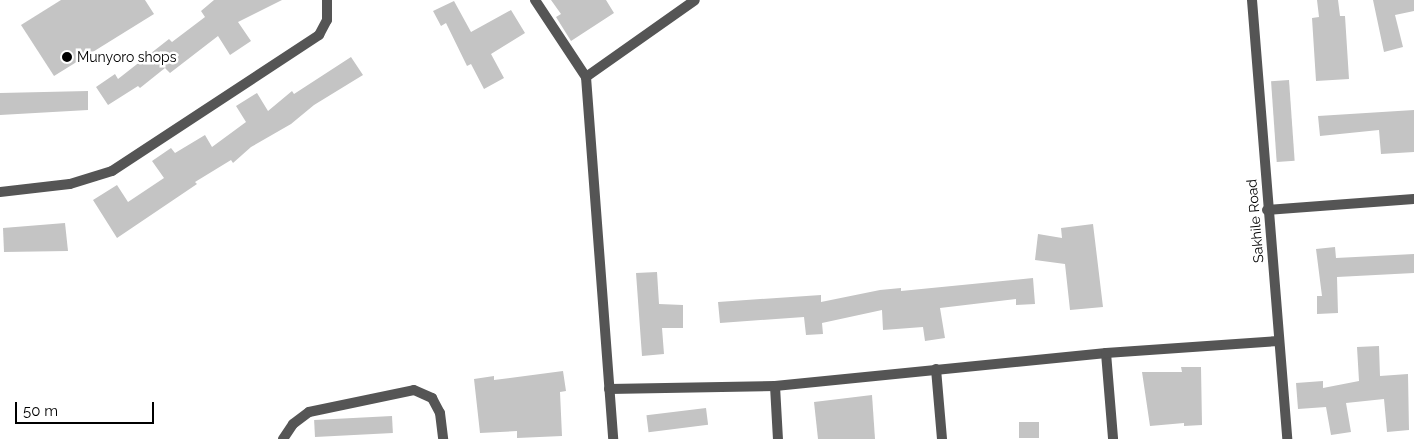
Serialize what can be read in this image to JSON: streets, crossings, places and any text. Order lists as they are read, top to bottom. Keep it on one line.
{"streets":{"street":["Sakhile Road"]},"places":["Munyoro shops"],"scale_bar":"50 m"}
